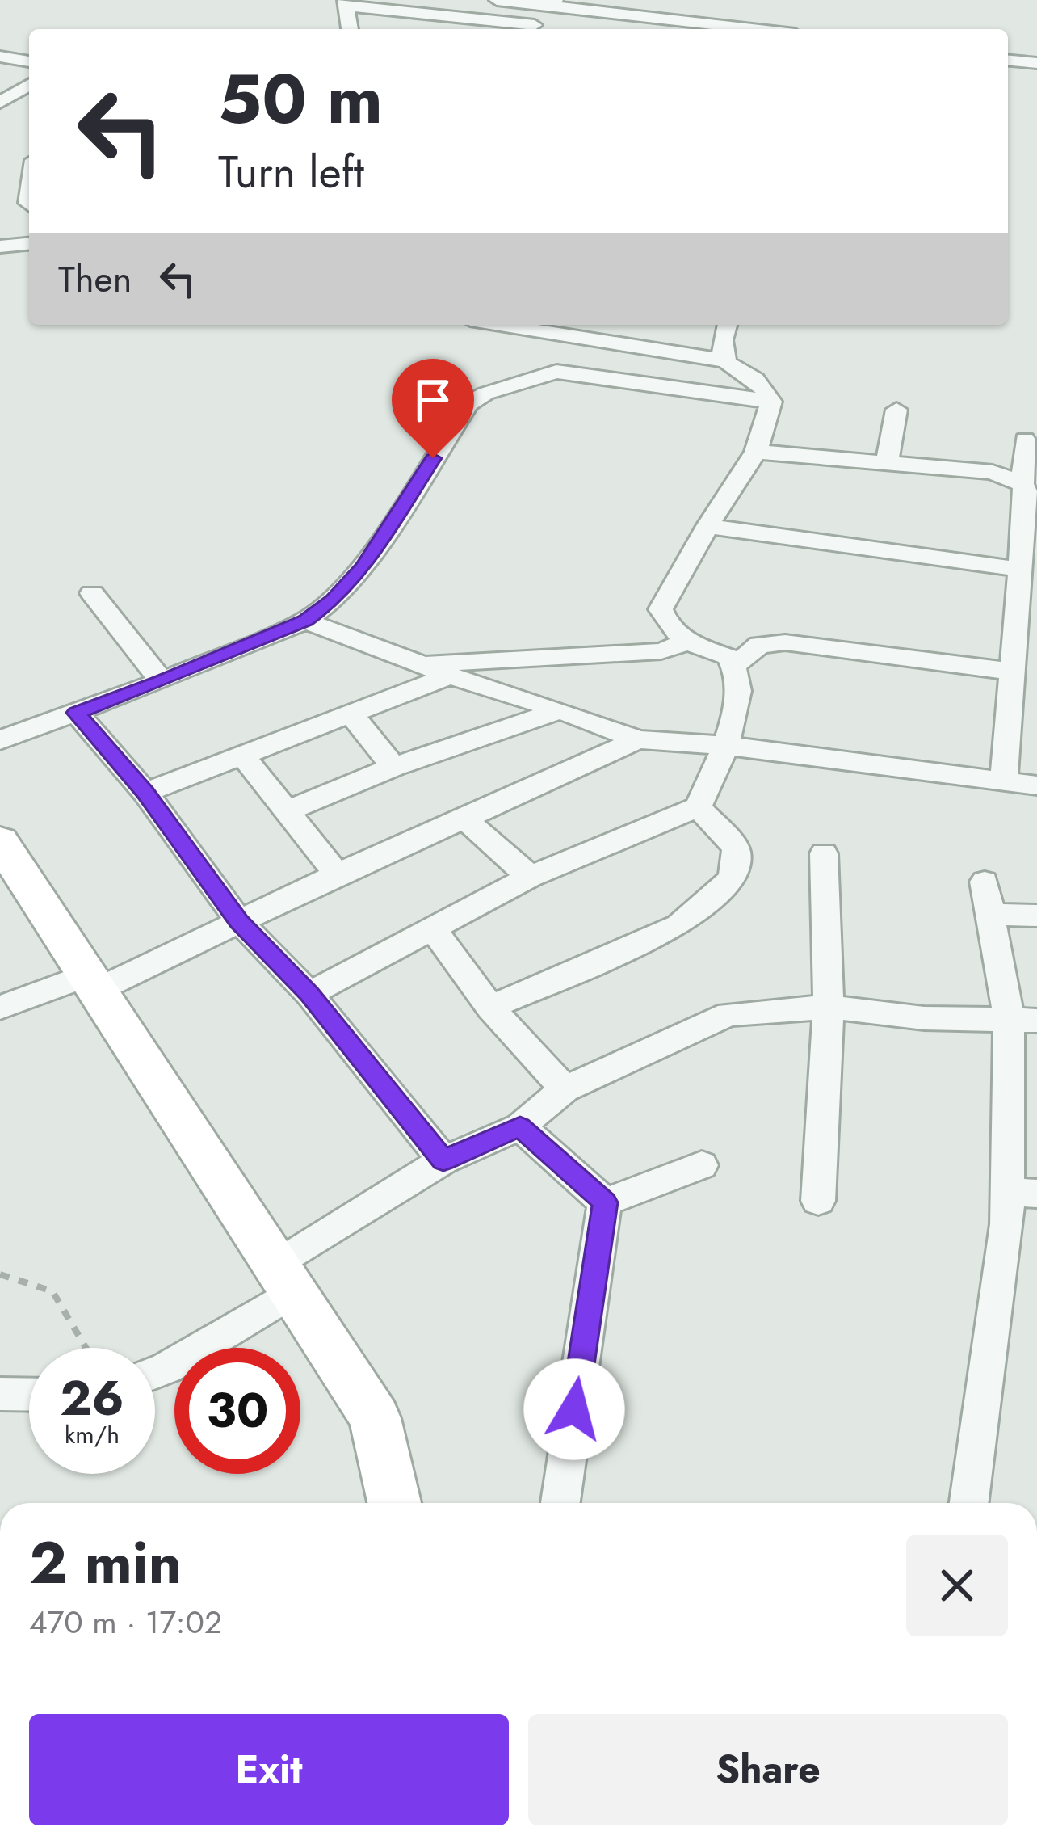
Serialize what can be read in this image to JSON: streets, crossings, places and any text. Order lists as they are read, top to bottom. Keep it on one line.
{"page":{"turn":["50 m","Turn left"],"then":"Then","speed":"26 km/h","limit":"30","heading":["2 min","470 m · 17:02"],"buttons":["Exit","Share"]}}
